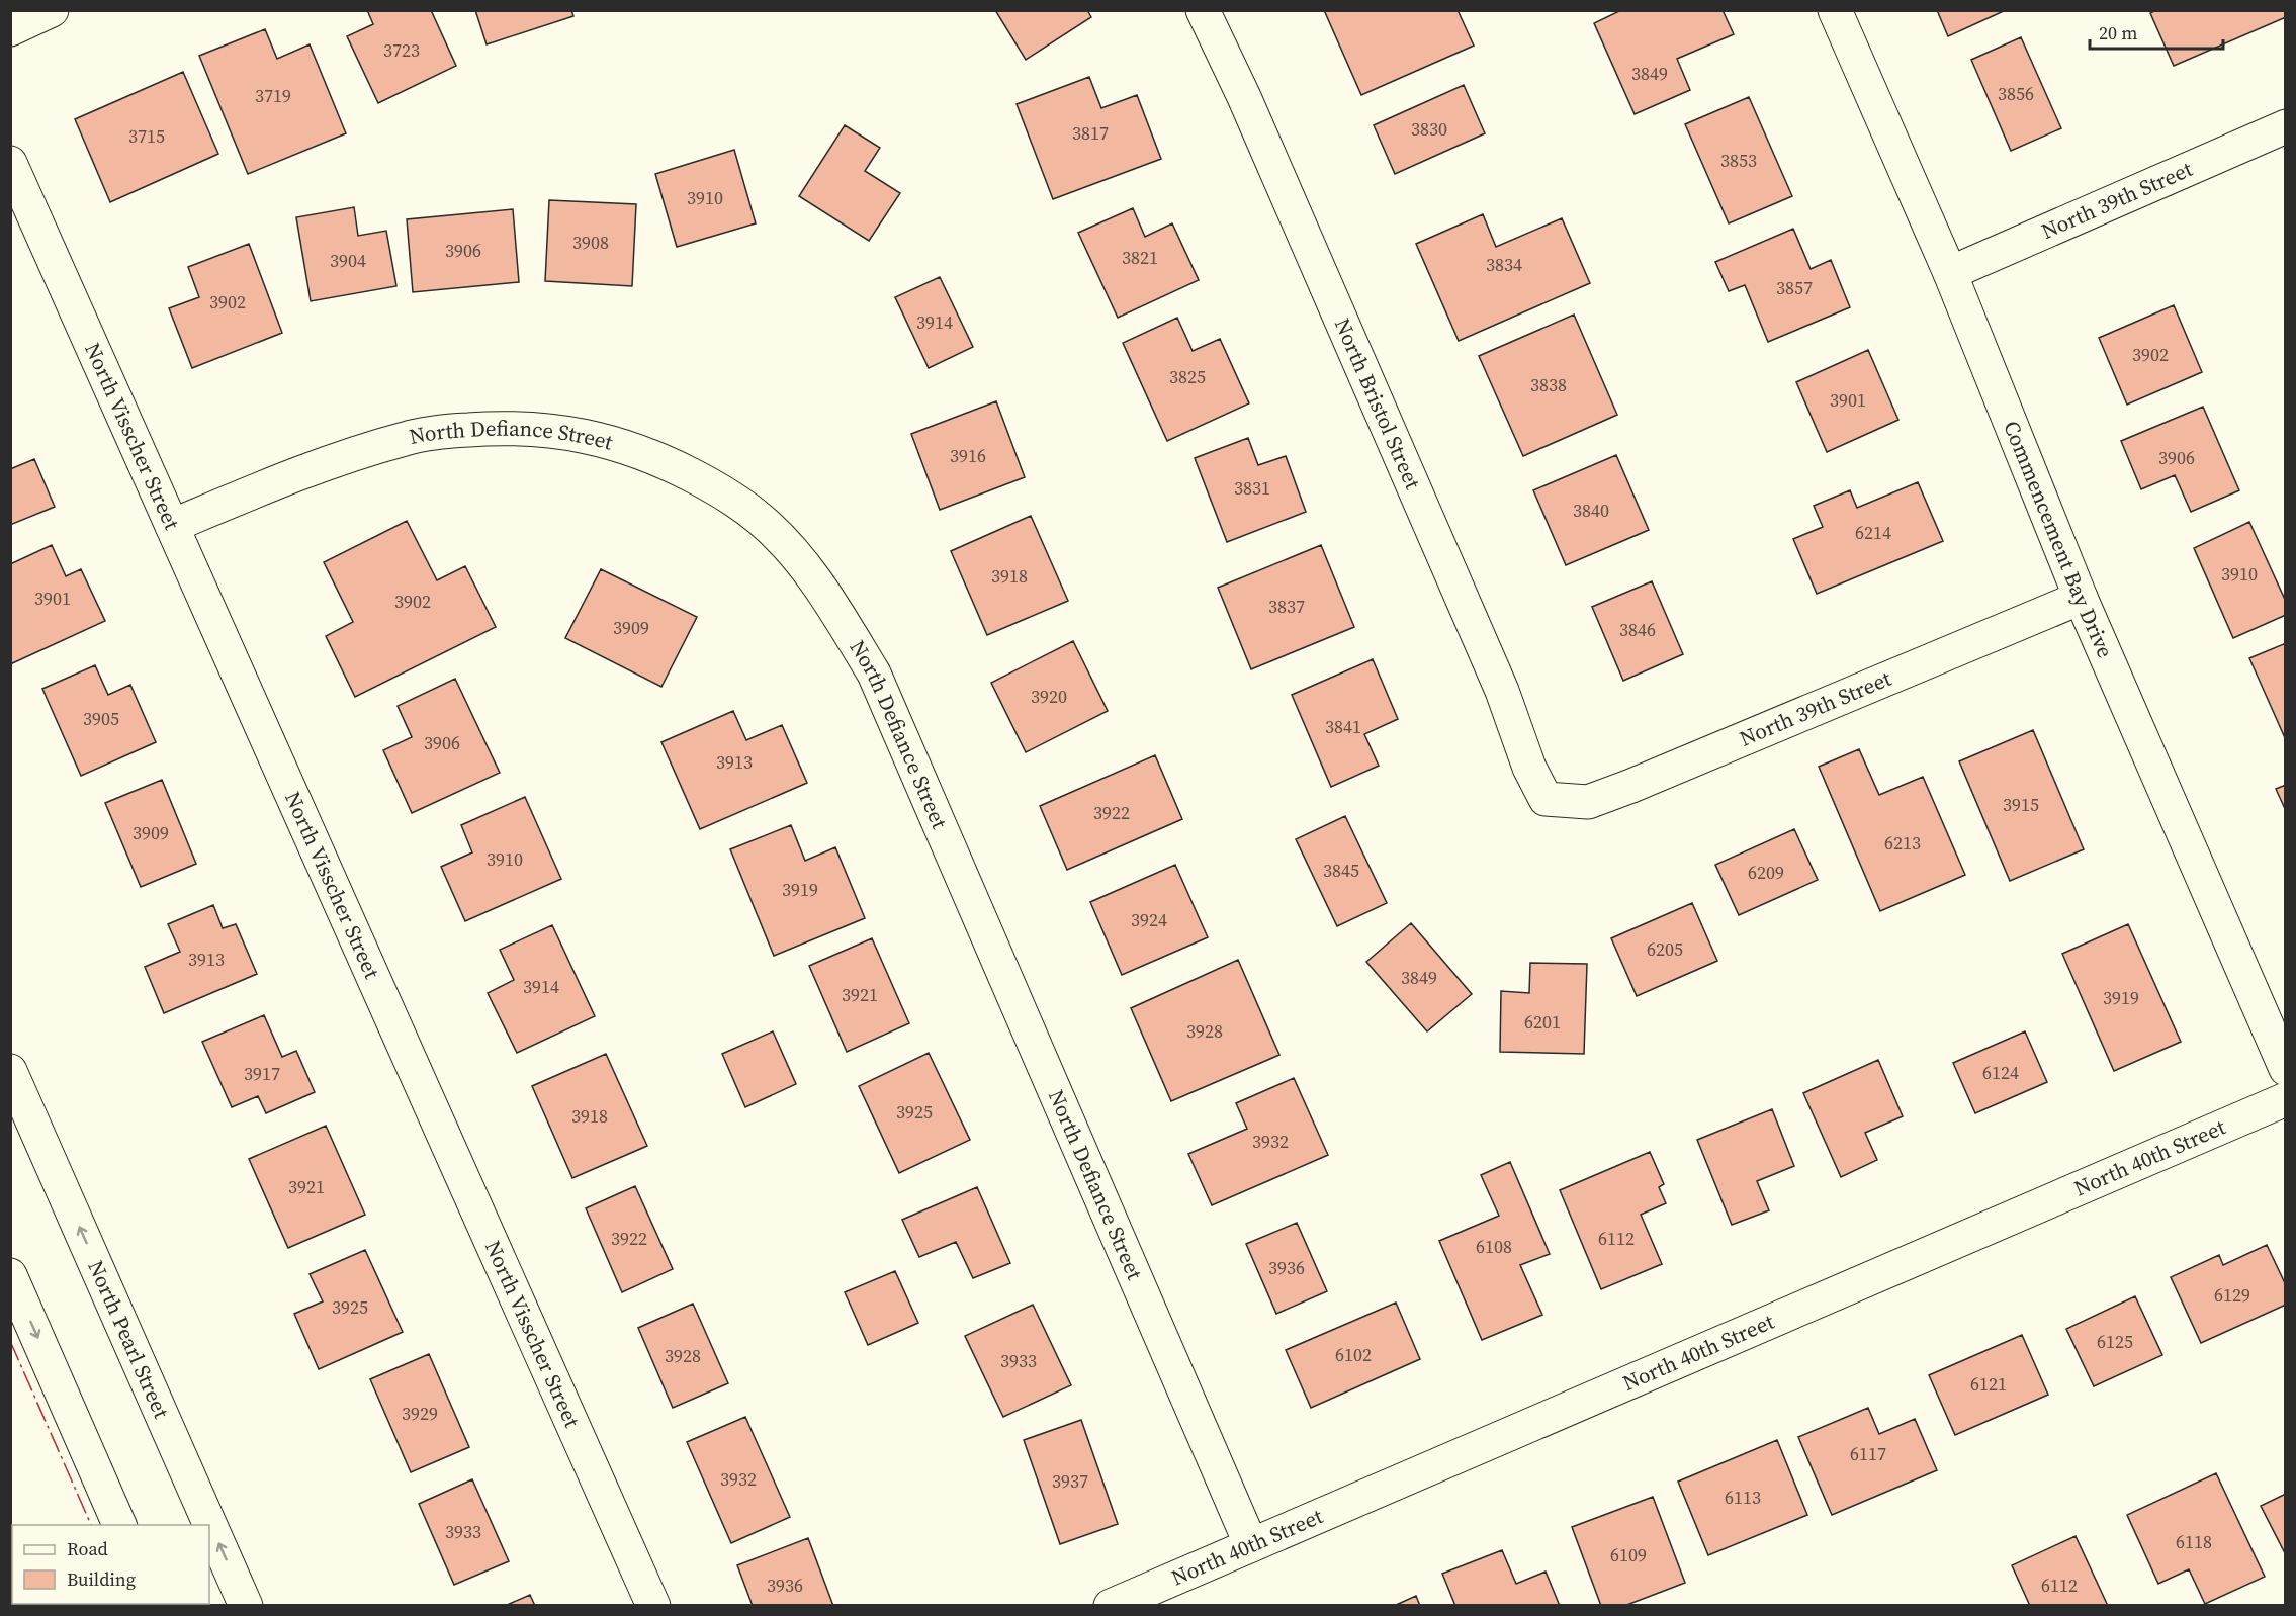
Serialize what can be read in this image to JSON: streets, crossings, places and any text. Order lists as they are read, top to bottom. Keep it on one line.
{"streets":{"street":["North 39th Street","North Bristol Street","North Visscher Street","North Defiance Street","Commencement Bay Drive","North 40th Street","North Pearl Street"]},"crossings":[["North 39th Street","North Bristol Street"],["North 39th Street","Commencement Bay Drive"],["North Visscher Street","North Defiance Street"],["North Defiance Street","North 40th Street"]],"house_numbers":["3723","3849","3856","3719","3830","3817","3715","3853","3910","3908","3906","3821","3904","3834","3857","3902","3914","3902","3825","3838","3901","3916","3906","3831","3840","6214","3910","3918","3901","3902","3837","3909","3846","3920","3905","3841","3906","3913","3915","3922","3909","6213","3910","3845","6209","3919","3924","6205","3913","3849","3914","3921","3919","6201","3928","6124","3917","3925","3918","3932","3921","3922","6112","6108","3936","6129","3925","6125","6102","3928","3933","6121","3929","6117","3932","3937","6113","3933","6118","6109","3936","6112"],"legend":["Road","Building"],"scale_bar":"20 m"}
